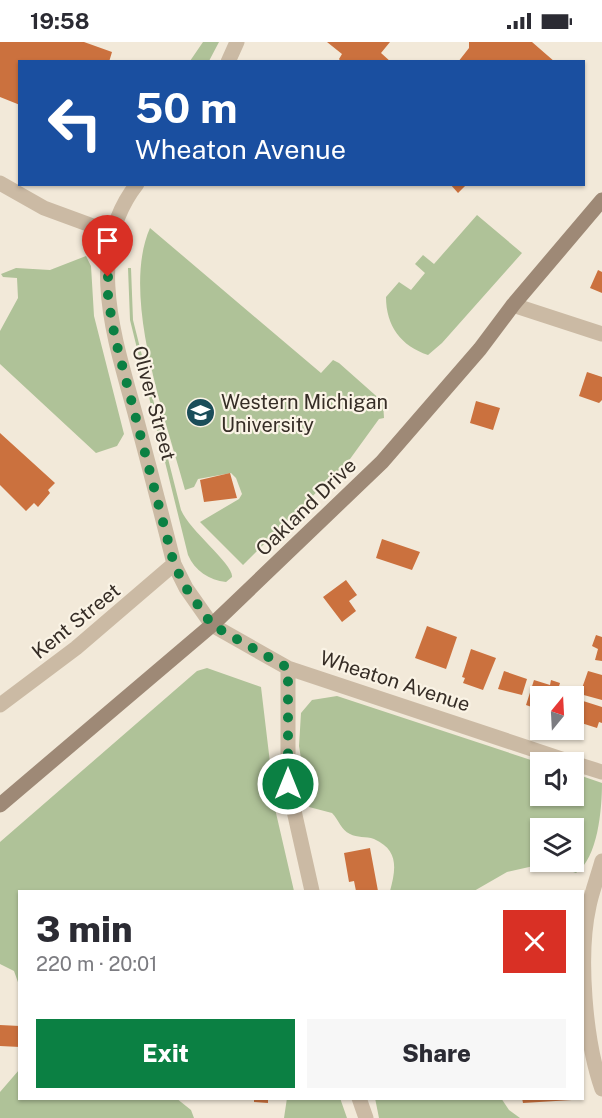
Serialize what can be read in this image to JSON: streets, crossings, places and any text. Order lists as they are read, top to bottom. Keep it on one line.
{"streets":{"main road":["Oakland Drive"],"street":["Oliver Street","Kent Street","Wheaton Avenue"]},"crossings":[["Oliver Street","Oakland Drive"],["Oliver Street","Kent Street"],["Oliver Street","Wheaton Avenue"],["Oakland Drive","Wheaton Avenue"]],"places":{"school or university":["Western Michigan University"]},"north":"top","page":{"status":"19:58","turn":["50 m","Wheaton Avenue"],"heading":["3 min","220 m · 20:01"],"buttons":["Exit","Share"]}}
